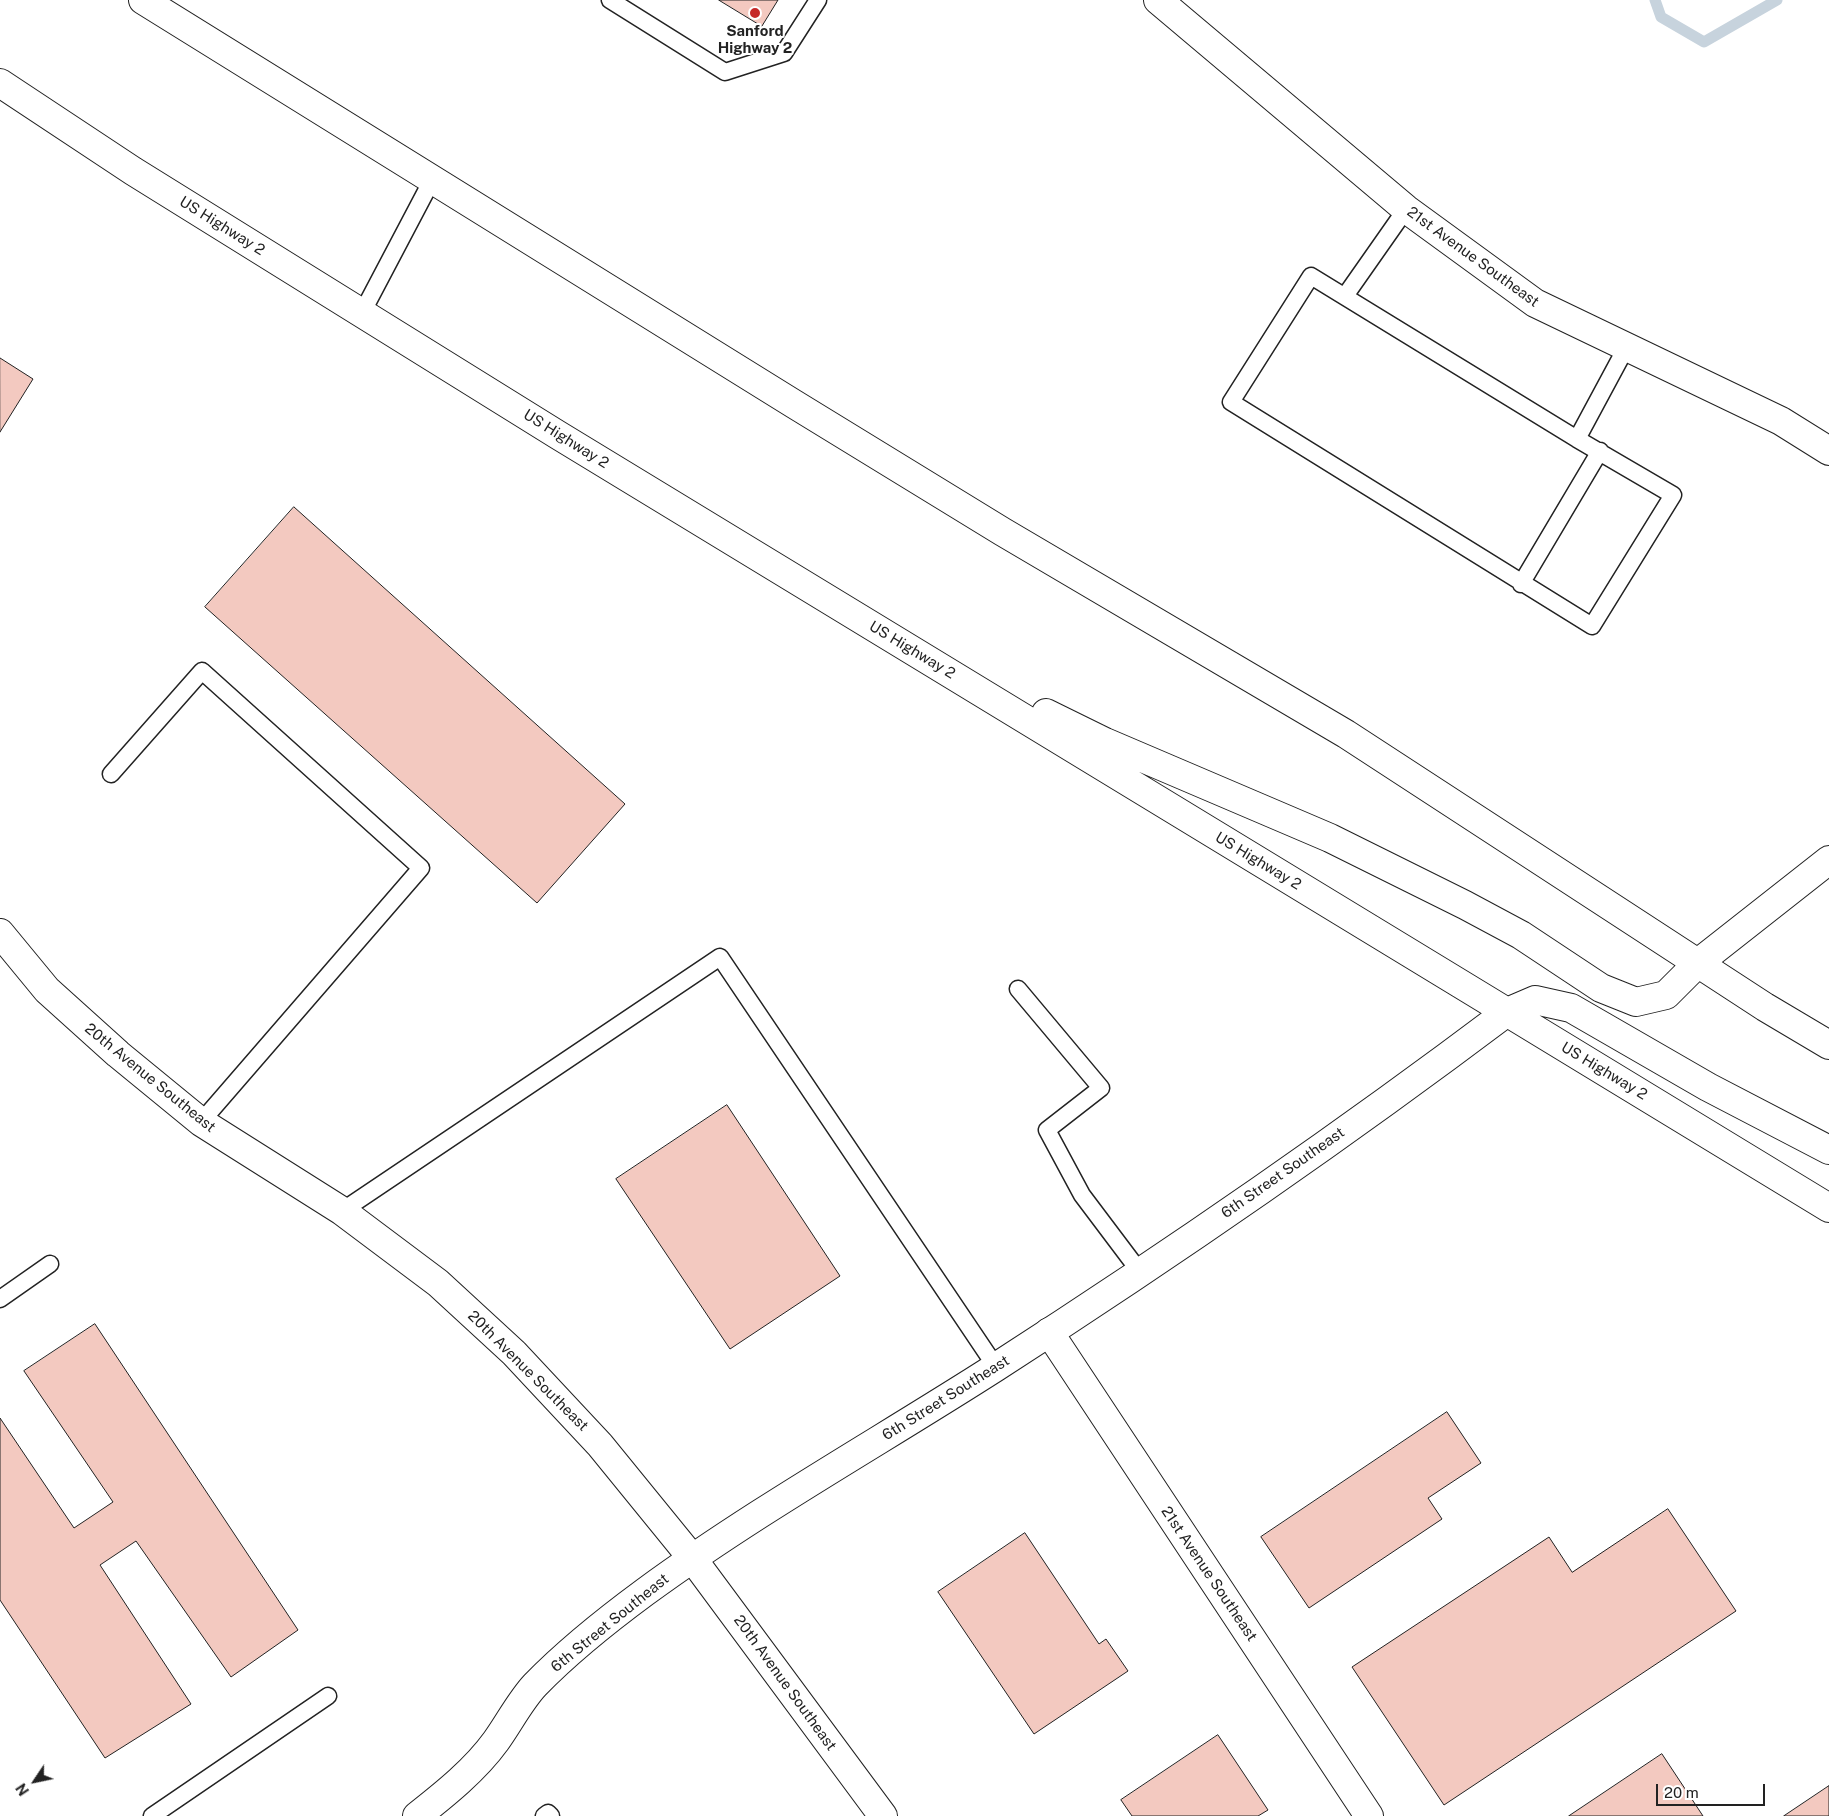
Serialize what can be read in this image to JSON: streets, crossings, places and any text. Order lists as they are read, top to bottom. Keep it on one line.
{"streets":{"main road":["US Highway 2","21st Avenue Southeast","20th Avenue Southeast","6th Street Southeast"]},"crossings":[["US Highway 2","6th Street Southeast"],["21st Avenue Southeast","6th Street Southeast"],["20th Avenue Southeast","6th Street Southeast"]],"places":["Sanford Highway 2"],"scale_bar":"20 m","north":"bottom left"}
